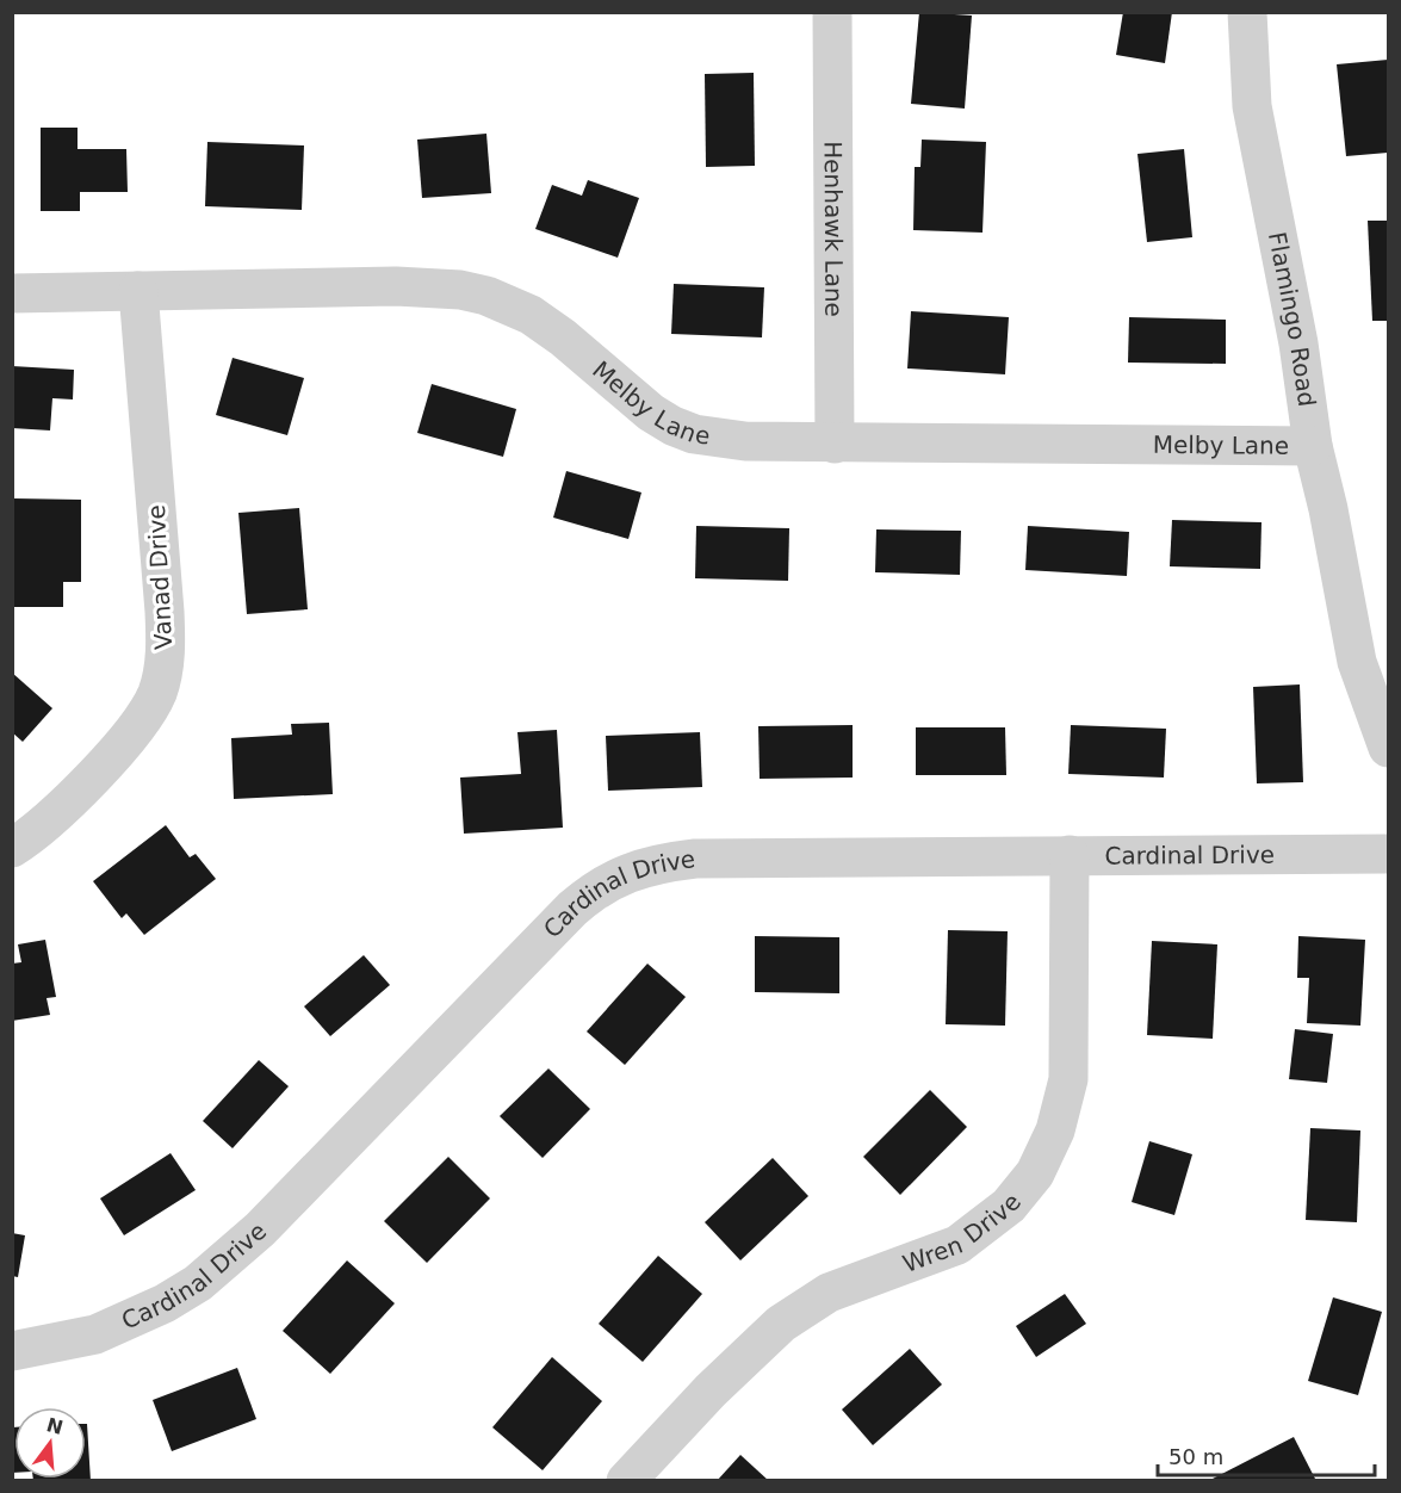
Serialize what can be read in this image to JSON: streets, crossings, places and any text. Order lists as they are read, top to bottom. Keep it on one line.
{"streets":{"street":["Henhawk Lane","Flamingo Road","Melby Lane","Vanad Drive","Cardinal Drive","Wren Drive"]},"crossings":[["Henhawk Lane","Melby Lane"],["Flamingo Road","Melby Lane"],["Melby Lane","Vanad Drive"],["Cardinal Drive","Wren Drive"]],"scale_bar":"50 m","north":"top"}
